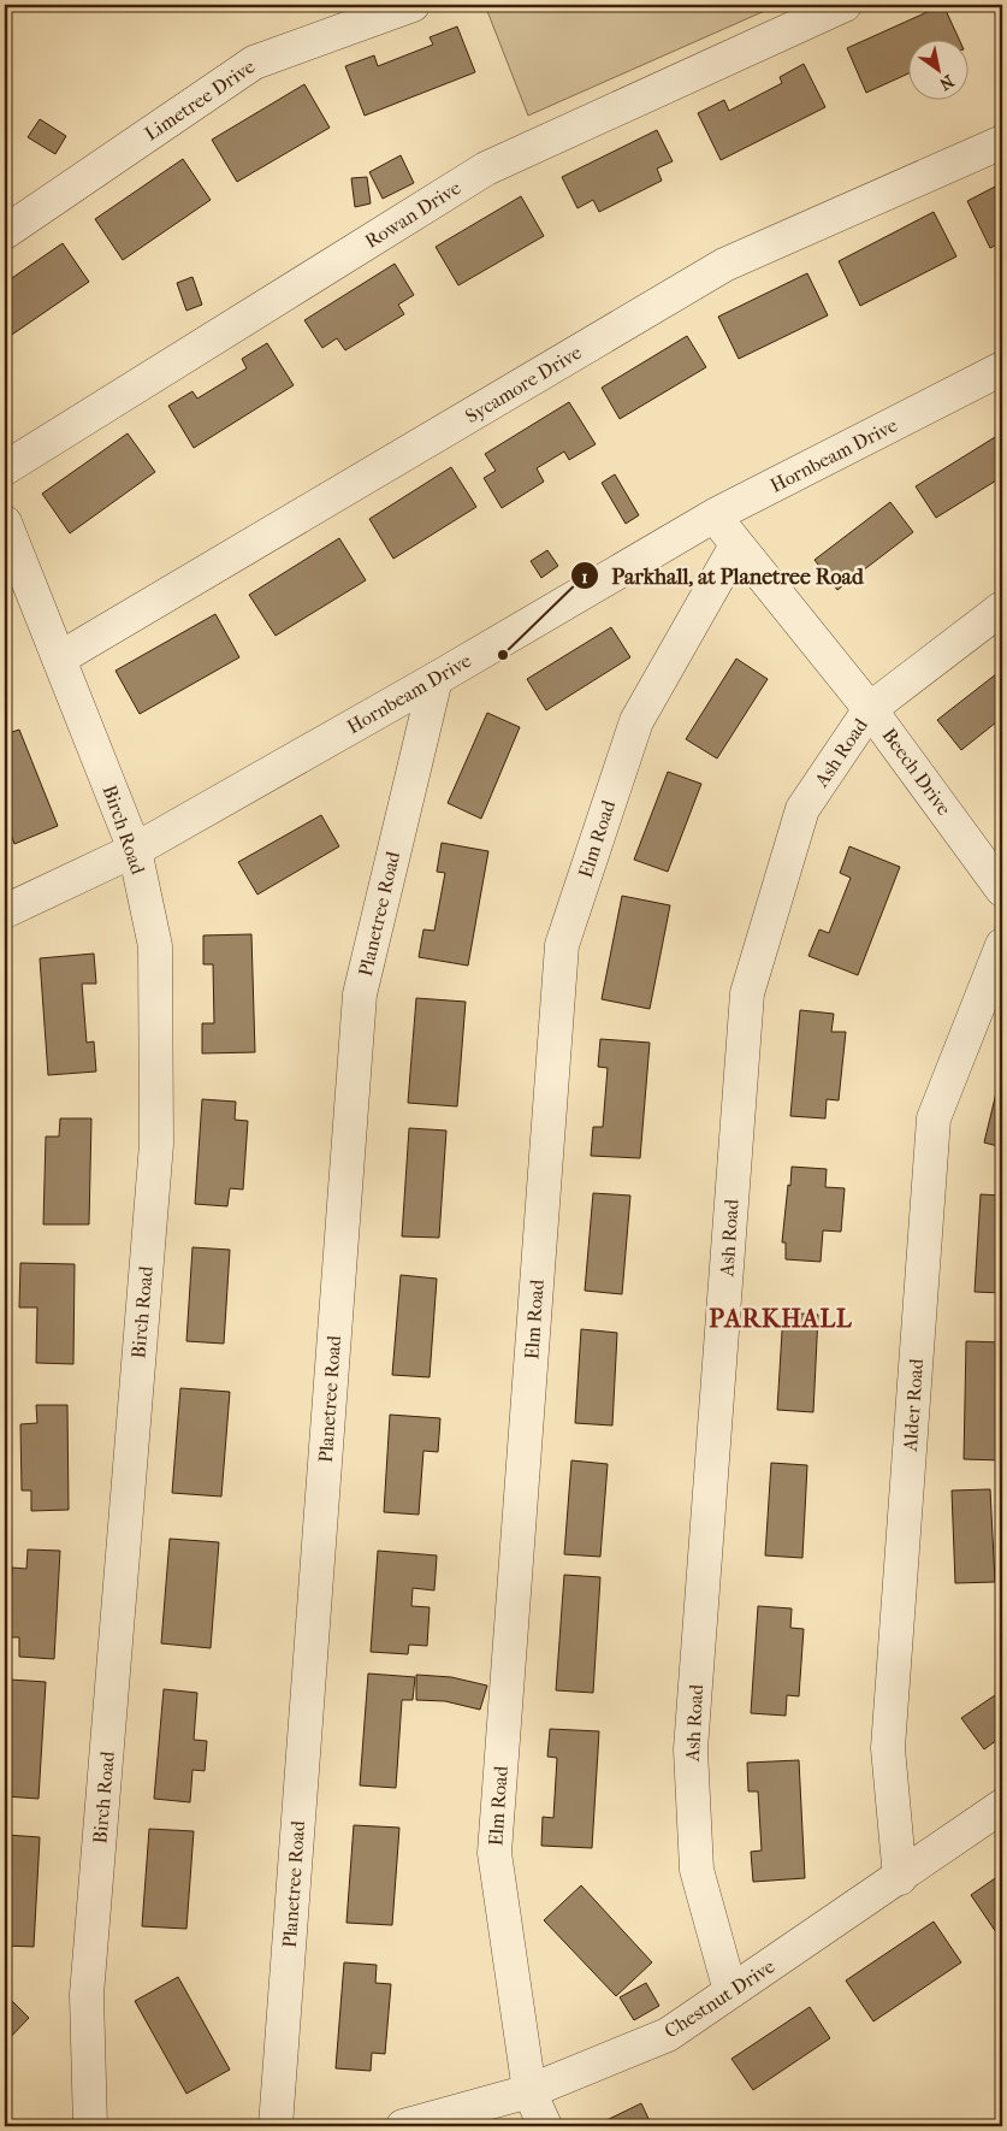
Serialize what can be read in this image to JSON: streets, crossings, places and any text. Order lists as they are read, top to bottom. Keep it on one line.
{"streets":{"street":["Limetree Drive","Rowan Drive","Sycamore Drive","Hornbeam Drive","Ash Road","Beech Drive","Birch Road","Elm Road","Planetree Road","Alder Road","Chestnut Drive"]},"crossings":[["Sycamore Drive","Birch Road"],["Hornbeam Drive","Beech Drive"],["Hornbeam Drive","Birch Road"],["Hornbeam Drive","Planetree Road"],["Ash Road","Beech Drive"],["Ash Road","Chestnut Drive"],["Beech Drive","Elm Road"],["Elm Road","Chestnut Drive"],["Alder Road","Chestnut Drive"]],"districts":["PARKHALL"],"places":["Parkhall, at Planetree Road"],"north":"bottom right"}
